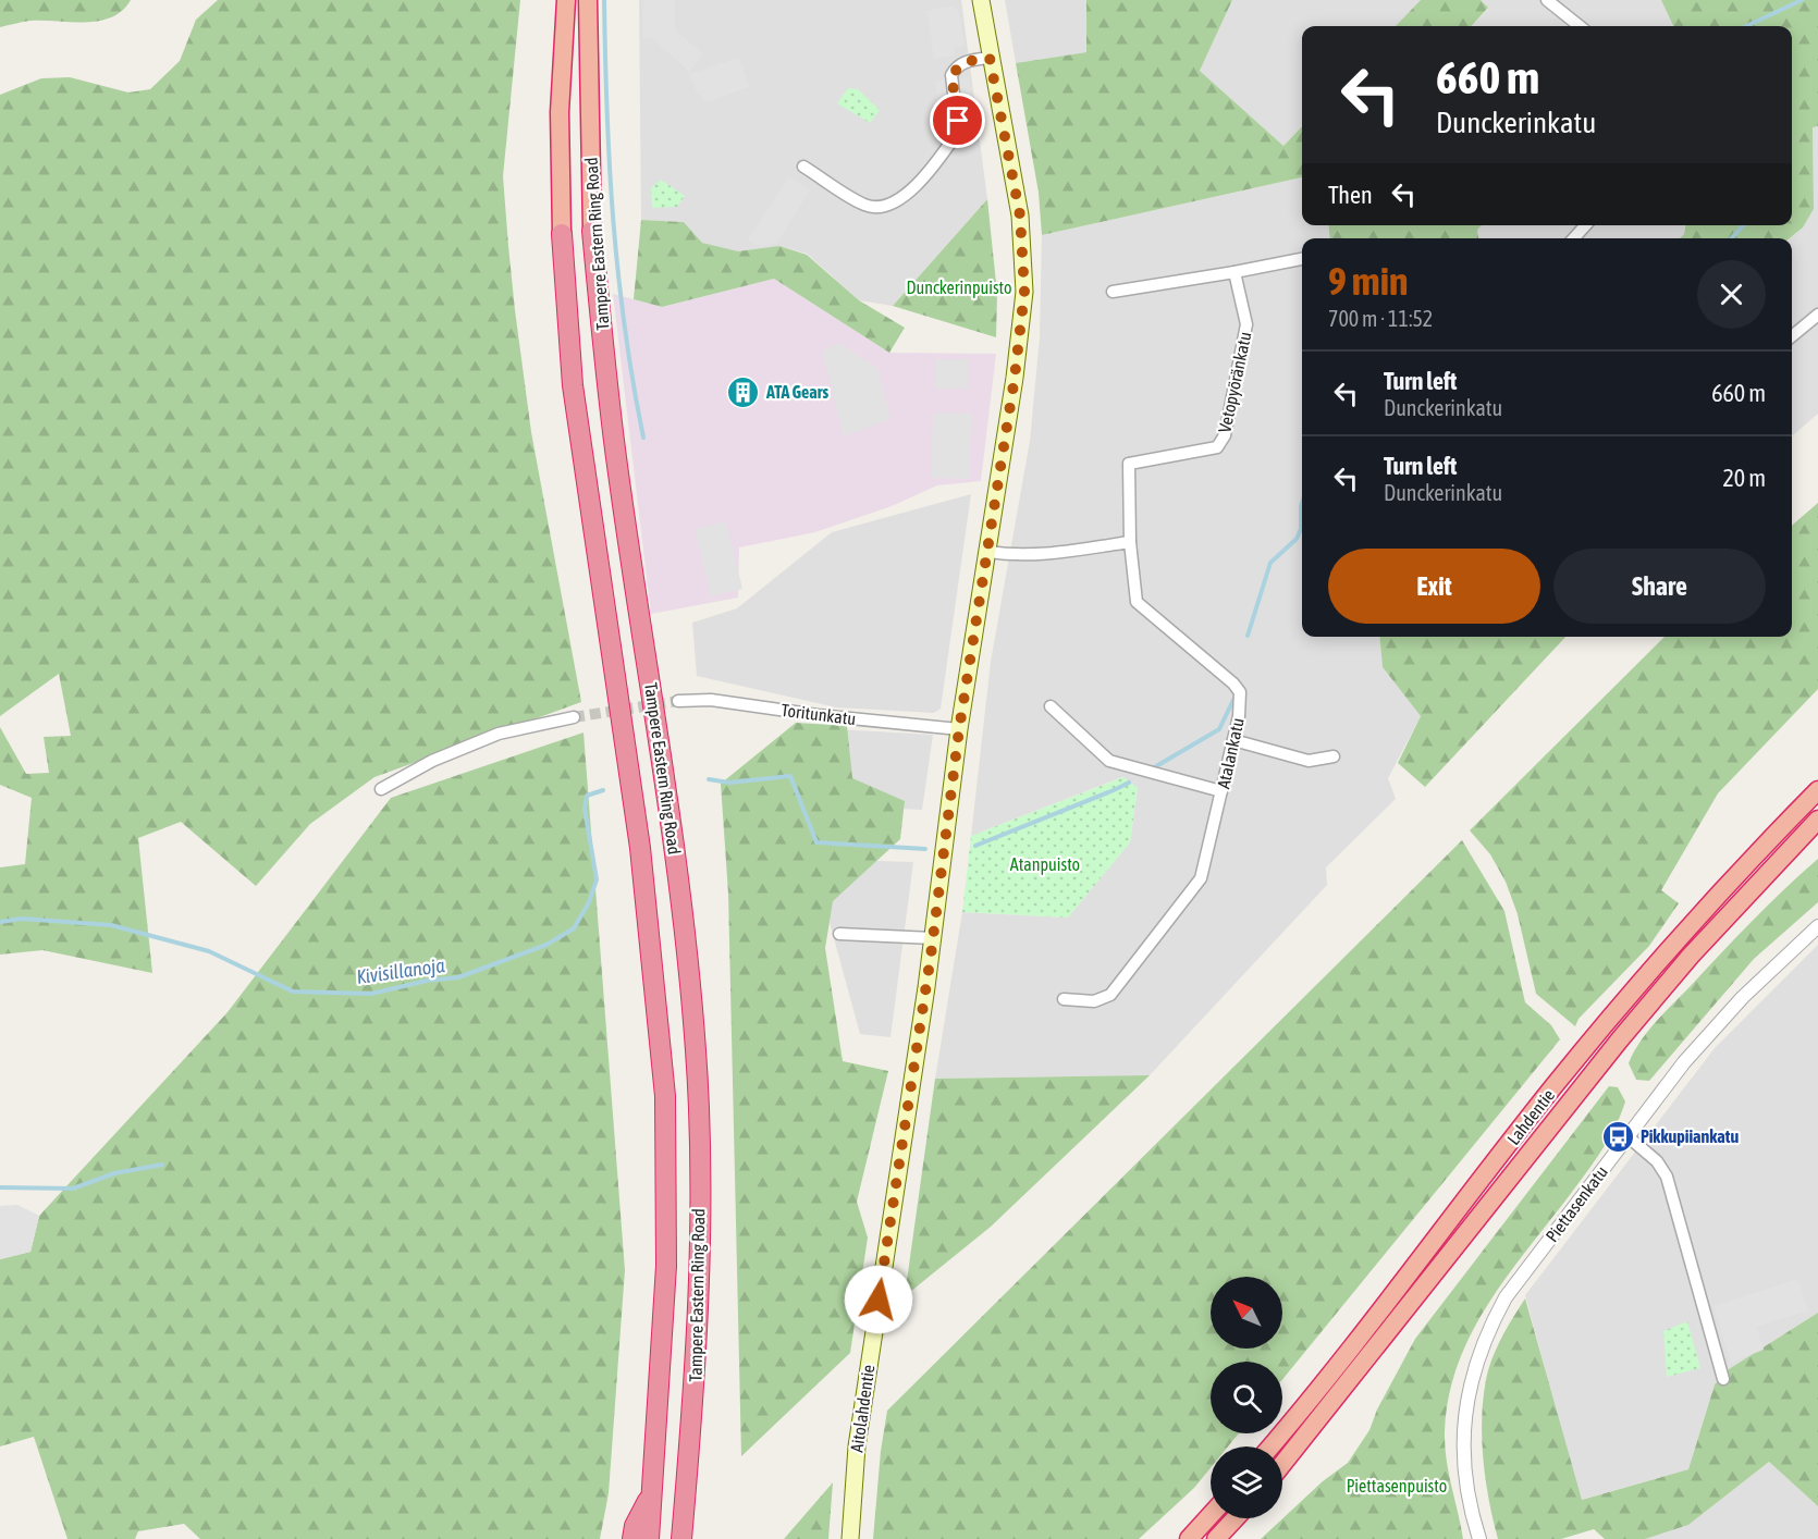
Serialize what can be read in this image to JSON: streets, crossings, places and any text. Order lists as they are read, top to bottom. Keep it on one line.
{"streets":{"highway":["Tampere Eastern Ring Road","Lahdentie"],"main road":["Aitolahdentie"],"street":["Vetopyöränkatu","Toritunkatu","Atalankatu","Piettasenkatu"]},"crossings":[["Vetopyöränkatu","Atalankatu"],["Toritunkatu","Aitolahdentie"]],"water":["Kivisillanoja"],"parks":["Dunckerinpuisto","Atanpuisto","Piettasenpuisto"],"places":{"building":["ATA Gears"],"bus stop":["Pikkupiiankatu"]},"north":"top left","page":{"turn":["660 m","Dunckerinkatu"],"then":"Then","heading":["9 min","700 m · 11:52"],"list":[{"name":"Turn left","note":"Dunckerinkatu","value":"660 m"},{"name":"Turn left","note":"Dunckerinkatu","value":"20 m"}],"buttons":["Exit","Share"]}}
